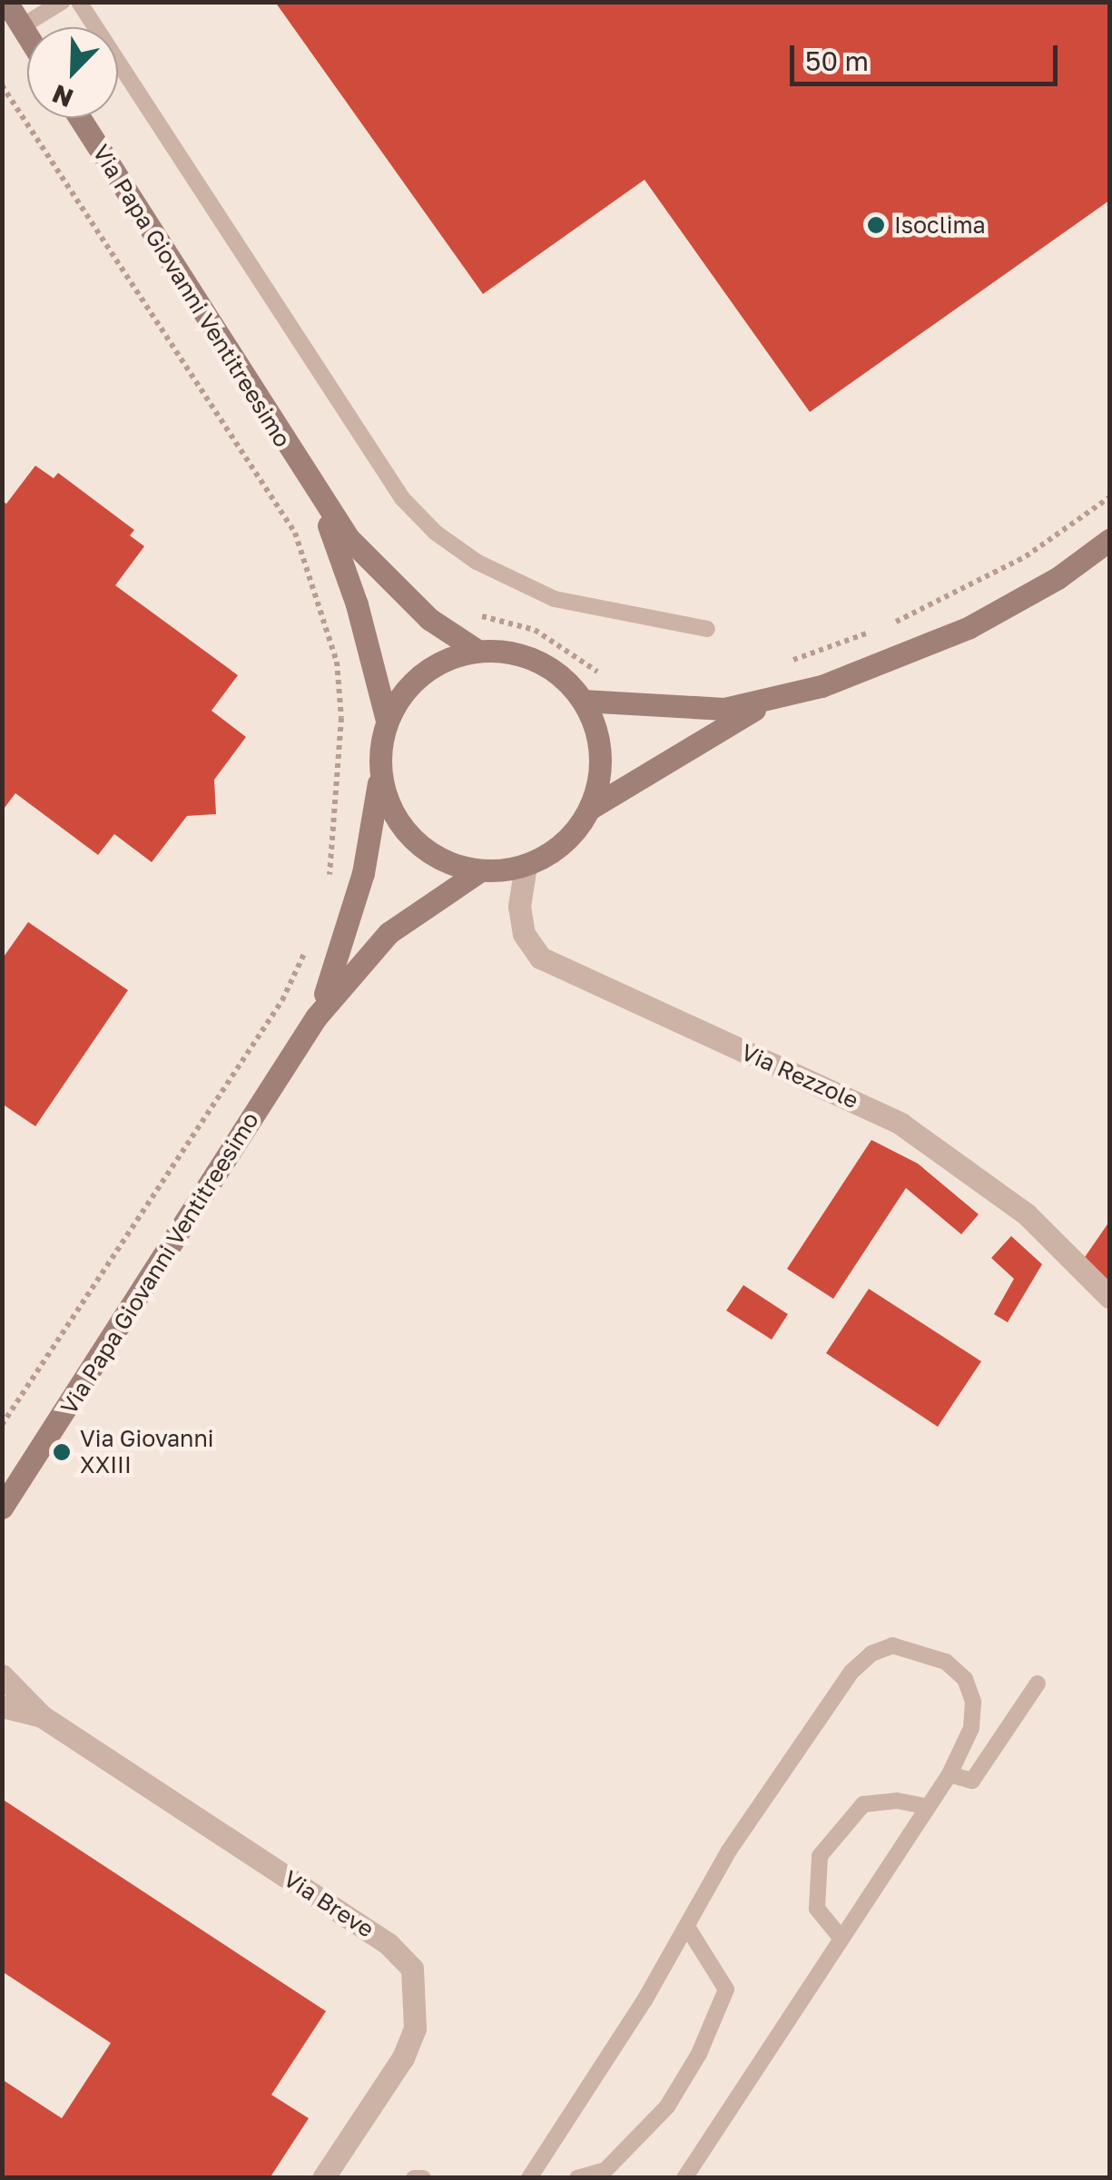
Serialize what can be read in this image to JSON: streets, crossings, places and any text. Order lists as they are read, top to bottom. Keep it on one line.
{"streets":{"street":["Via Papa Giovanni Ventitreesimo","Via Rezzole","Via Breve"]},"crossings":[["Via Papa Giovanni Ventitreesimo","Via Rezzole"]],"places":["Isoclima","Via Giovanni XXIII"],"scale_bar":"50 m","north":"bottom left"}
